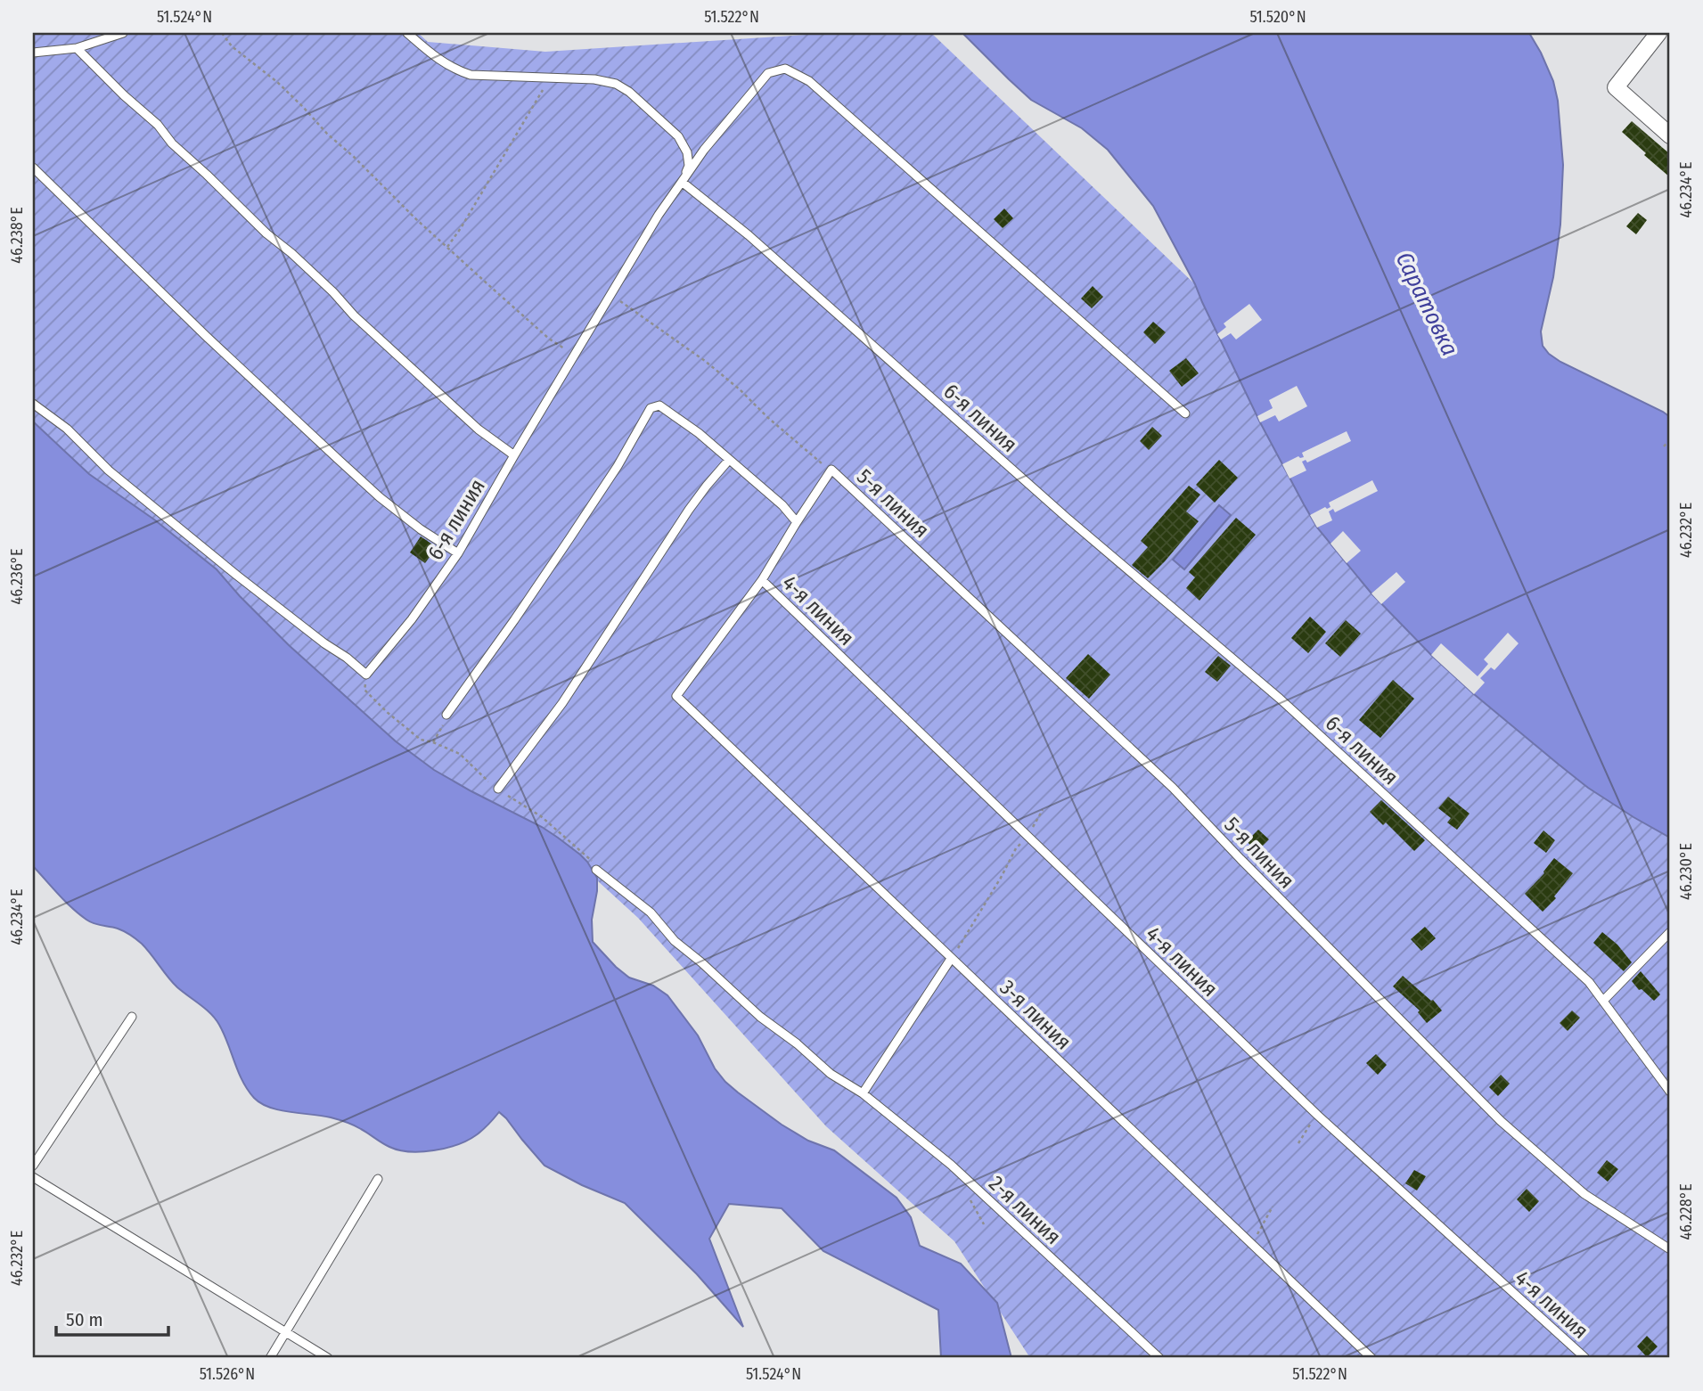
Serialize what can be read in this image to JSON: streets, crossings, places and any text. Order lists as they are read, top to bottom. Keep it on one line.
{"streets":{"lane":["6-я линия","5-я линия","4-я линия","3-я линия","2-я линия"]},"crossings":[["4-я линия","3-я линия"]],"water":["Саратовка"],"scale_bar":"50 m","coordinates":["51.524°N","51.522°N","51.520°N","46.234°E","46.238°E","46.232°E","46.236°E","46.230°E","46.228°E","51.526°N"]}
